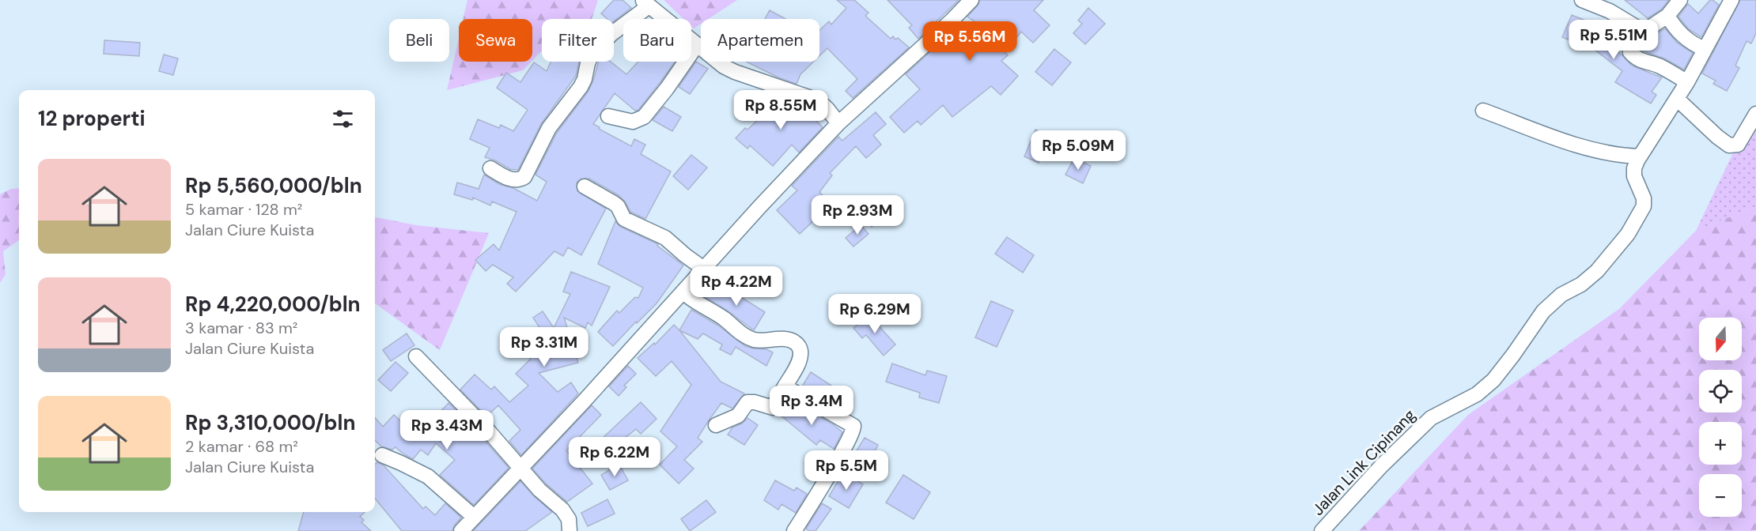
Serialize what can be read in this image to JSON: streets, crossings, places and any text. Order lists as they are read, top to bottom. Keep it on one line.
{"streets":{"street":["Jalan Link Cipinang"]},"north":"bottom","page":{"chip":["Beli","Sewa","Filter","Baru","Apartemen"],"price":["Rp 5.51M","Rp 5.56M","Rp 8.55M","Rp 5.09M","Rp 2.93M","Rp 4.22M","Rp 6.29M","Rp 3.31M","Rp 3.4M","Rp 3.43M","Rp 6.22M","Rp 5.5M"],"heading":"12 properti","list":[{"name":"Rp 5,560,000/bln","note":"5 kamar · 128 m² · Jalan Ciure Kuista"},{"name":"Rp 4,220,000/bln","note":"3 kamar · 83 m² · Jalan Ciure Kuista"},{"name":"Rp 3,310,000/bln","note":"2 kamar · 68 m² · Jalan Ciure Kuista"}],"map_buttons":["+","−"]}}
